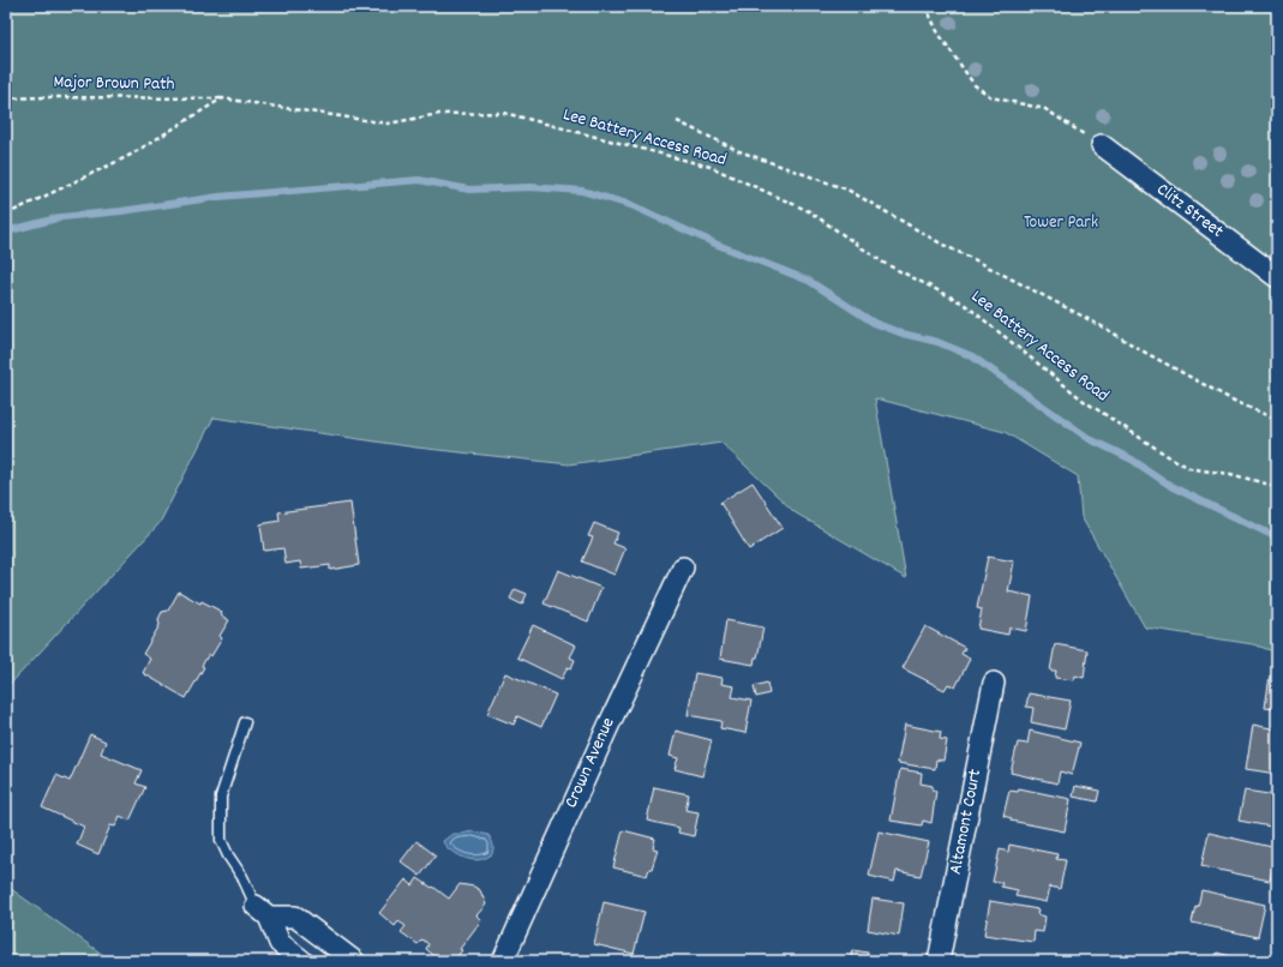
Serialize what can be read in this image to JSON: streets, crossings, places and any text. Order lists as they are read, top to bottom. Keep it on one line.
{"streets":{"street":["Clitz Street","Crown Avenue","Altamont Court"],"path":["Major Brown Path","Lee Battery Access Road"]},"crossings":[["Major Brown Path","Lee Battery Access Road"]],"parks":["Tower Park"]}
